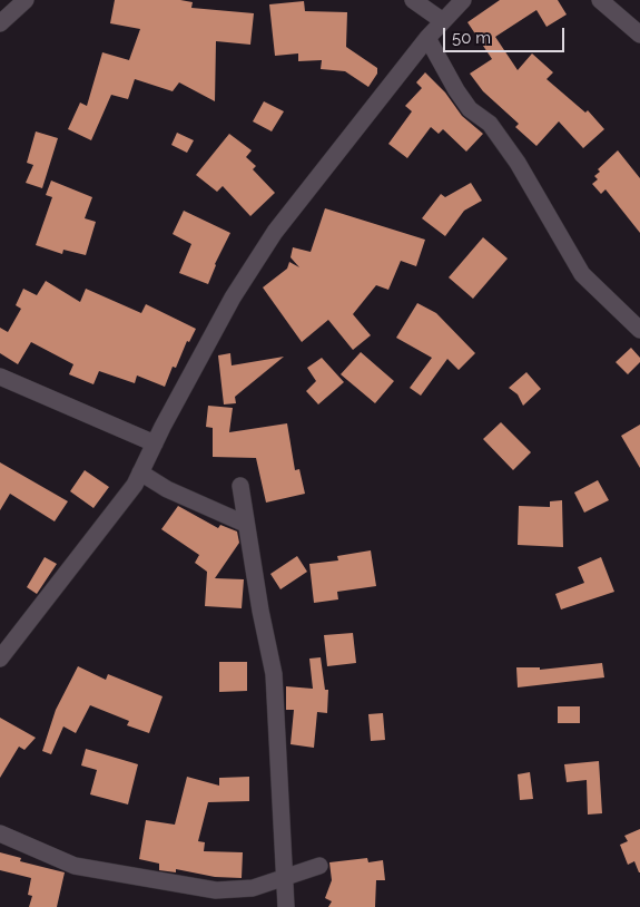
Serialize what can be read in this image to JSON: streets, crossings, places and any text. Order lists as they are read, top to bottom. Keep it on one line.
{"scale_bar":"50 m"}
